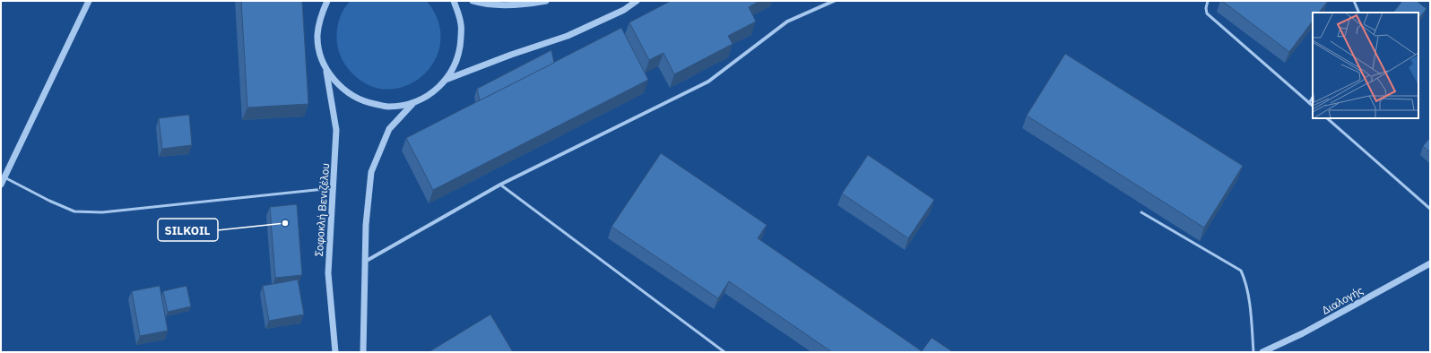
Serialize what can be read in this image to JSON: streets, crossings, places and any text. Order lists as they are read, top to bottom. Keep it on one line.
{"streets":{"street":["Σοφοκλή Βενιζέλου","Διαλογής"]},"places":["SILKOIL"]}
